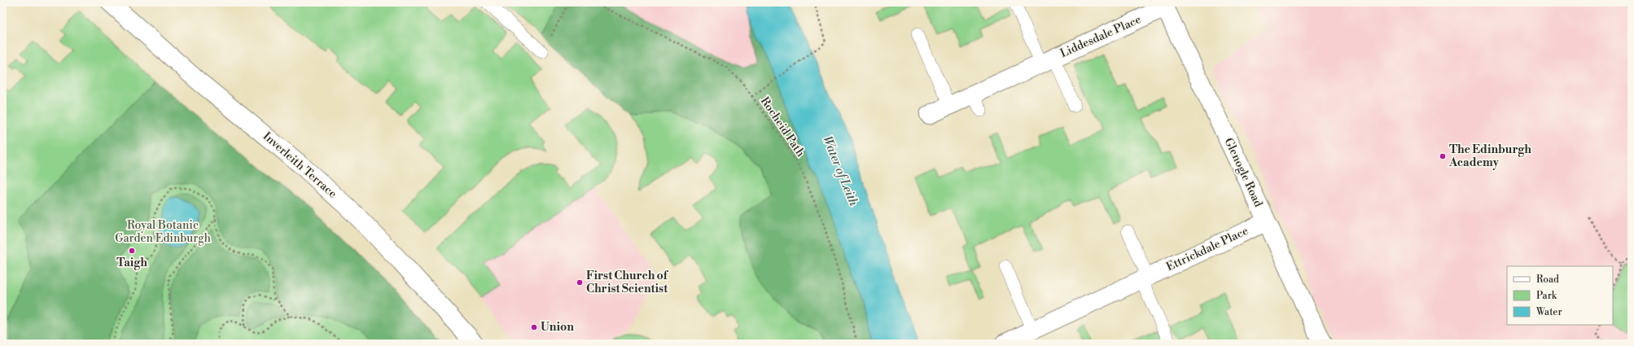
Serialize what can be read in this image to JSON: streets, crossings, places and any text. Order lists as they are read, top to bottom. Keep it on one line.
{"streets":{"street":["Liddesdale Place","Inverleith Terrace","Glenogle Road","Ettrickdale Place"],"path":["Rocheid Path"]},"crossings":[["Liddesdale Place","Glenogle Road"],["Glenogle Road","Ettrickdale Place"]],"water":["Water of Leith"],"parks":["Royal Botanic Garden Edinburgh"],"places":["The Edinburgh Academy","Taigh","First Church of Christ Scientist","Union"],"legend":["Road","Park","Water"]}
